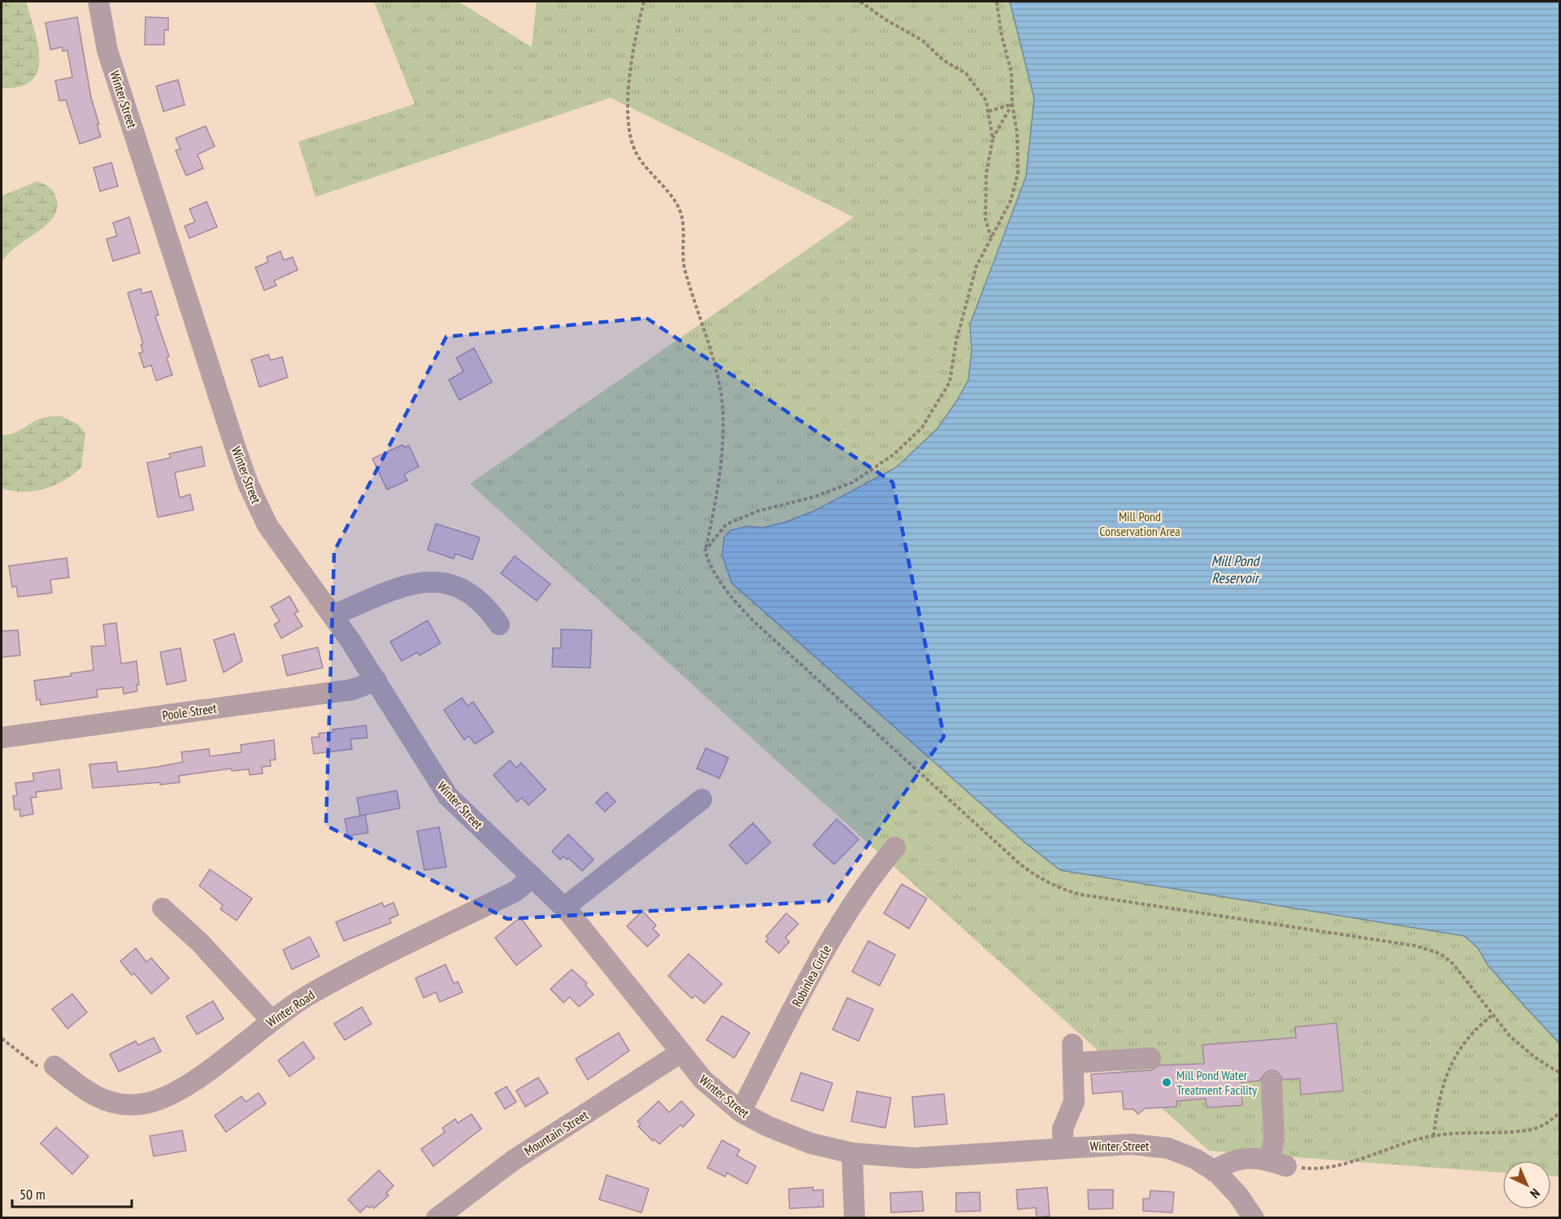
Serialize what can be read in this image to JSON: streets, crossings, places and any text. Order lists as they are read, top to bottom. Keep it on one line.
{"streets":{"street":["Winter Street","Poole Street","Robinlea Circle","Winter Road","Mountain Street"]},"crossings":[["Winter Street","Poole Street"],["Winter Street","Robinlea Circle"],["Winter Street","Winter Road"],["Winter Street","Mountain Street"]],"water":["Mill Pond Reservoir"],"parks":["Mill Pond Conservation Area"],"places":["Mill Pond Water Treatment Facility"],"scale_bar":"50 m","north":"bottom right"}
